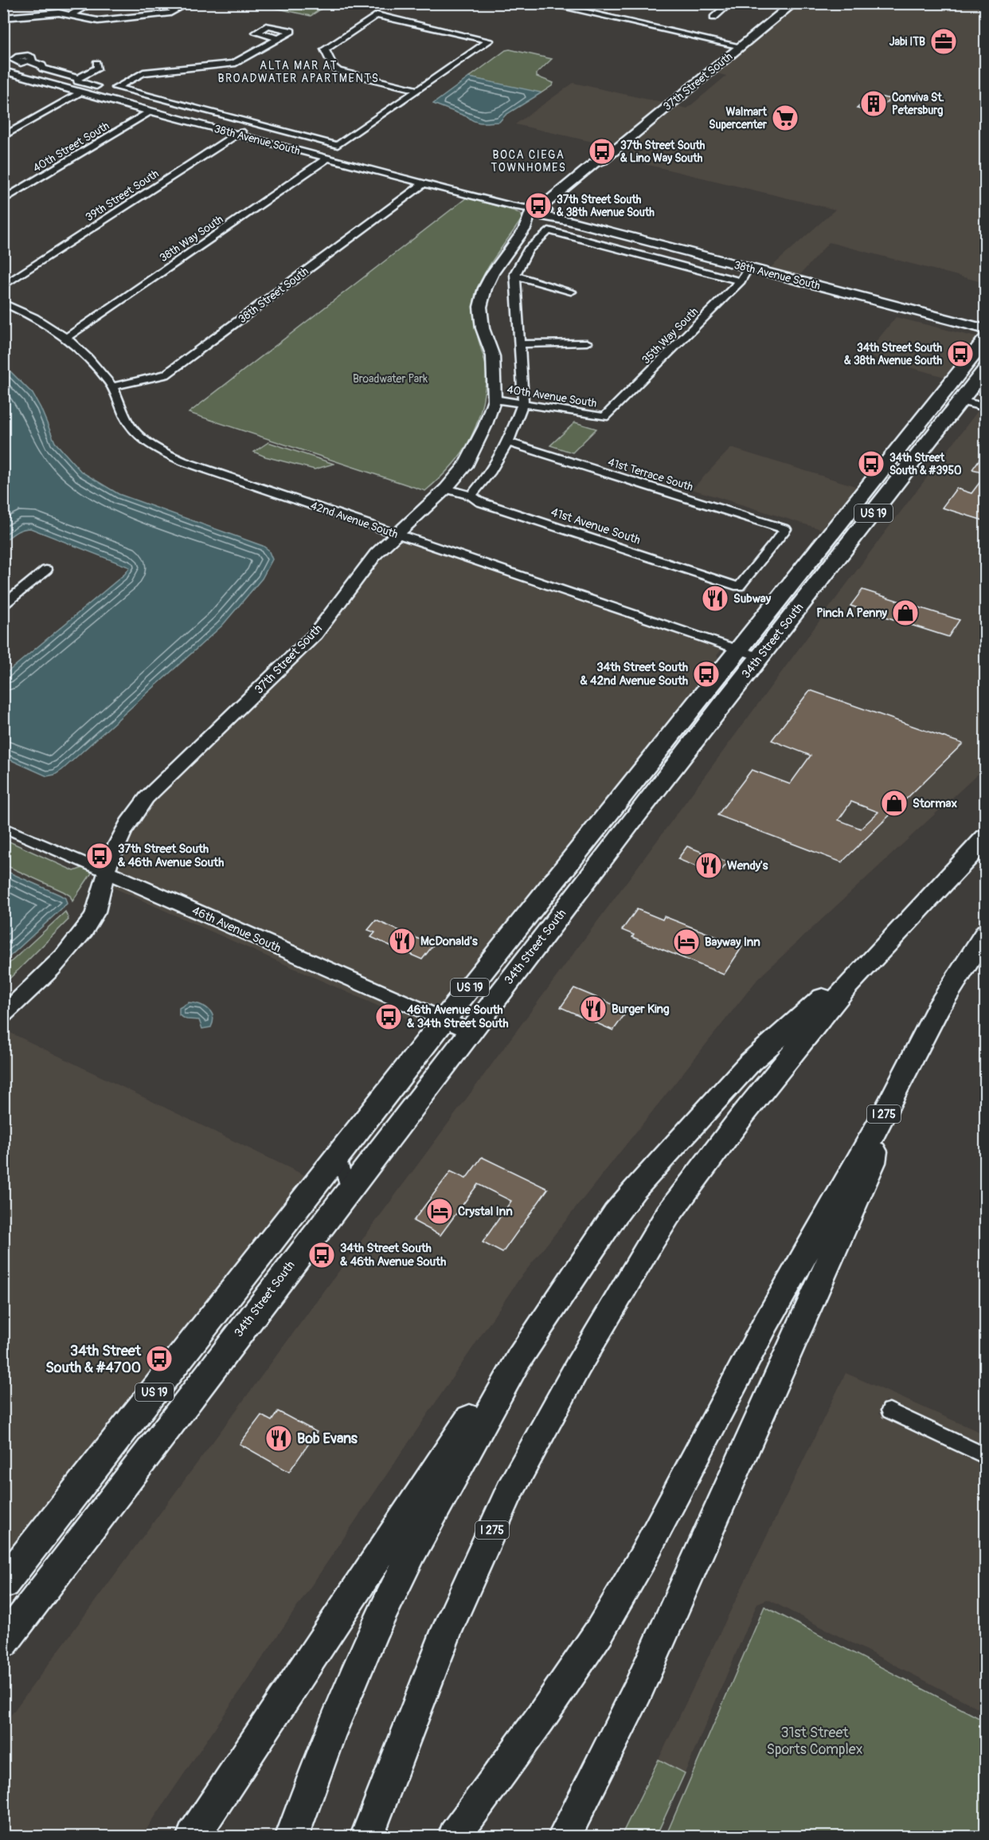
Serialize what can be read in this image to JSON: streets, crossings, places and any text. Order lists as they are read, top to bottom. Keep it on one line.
{"streets":{"highway":["US 19","34th Street South","I 275"],"street":["37th Street South","38th Avenue South","40th Street South","39th Street South","38th Way South","38th Street South","35th Way South","40th Avenue South","41st Terrace South","42nd Avenue South","41st Avenue South","46th Avenue South"]},"crossings":[["37th Street South","38th Avenue South"],["37th Street South","40th Avenue South"],["37th Street South","42nd Avenue South"],["37th Street South","41st Avenue South"],["37th Street South","46th Avenue South"],["38th Avenue South","40th Street South"],["38th Avenue South","39th Street South"],["38th Avenue South","38th Way South"],["38th Avenue South","38th Street South"],["38th Avenue South","35th Way South"],["38th Way South","42nd Avenue South"],["38th Street South","42nd Avenue South"],["35th Way South","40th Avenue South"],["41st Terrace South","41st Avenue South"],["42nd Avenue South","34th Street South"],["34th Street South","46th Avenue South"]],"districts":["ALTA MAR AT BROADWATER APARTMENTS","BOCA CIEGA TOWNHOMES"],"parks":["Broadwater Park","31st Street Sports Complex"],"places":{"office":["Jabi ITB"],"building":["Conviva St. Petersburg"],"supermarket":["Walmart Supercenter"],"bus stop":["37th Street South & Lino Way South","37th Street South & 38th Avenue South","34th Street South & 38th Avenue South","34th Street South & #3950","34th Street South & 42nd Avenue South","37th Street South & 46th Avenue South","46th Avenue South & 34th Street South","34th Street South & 46th Avenue South","34th Street South & #4700"],"restaurant":["Subway","Wendy's","McDonald's","Burger King","Bob Evans"],"shop":["Pinch A Penny","Stormax"],"hotel":["Bayway Inn","Crystal Inn"]}}
